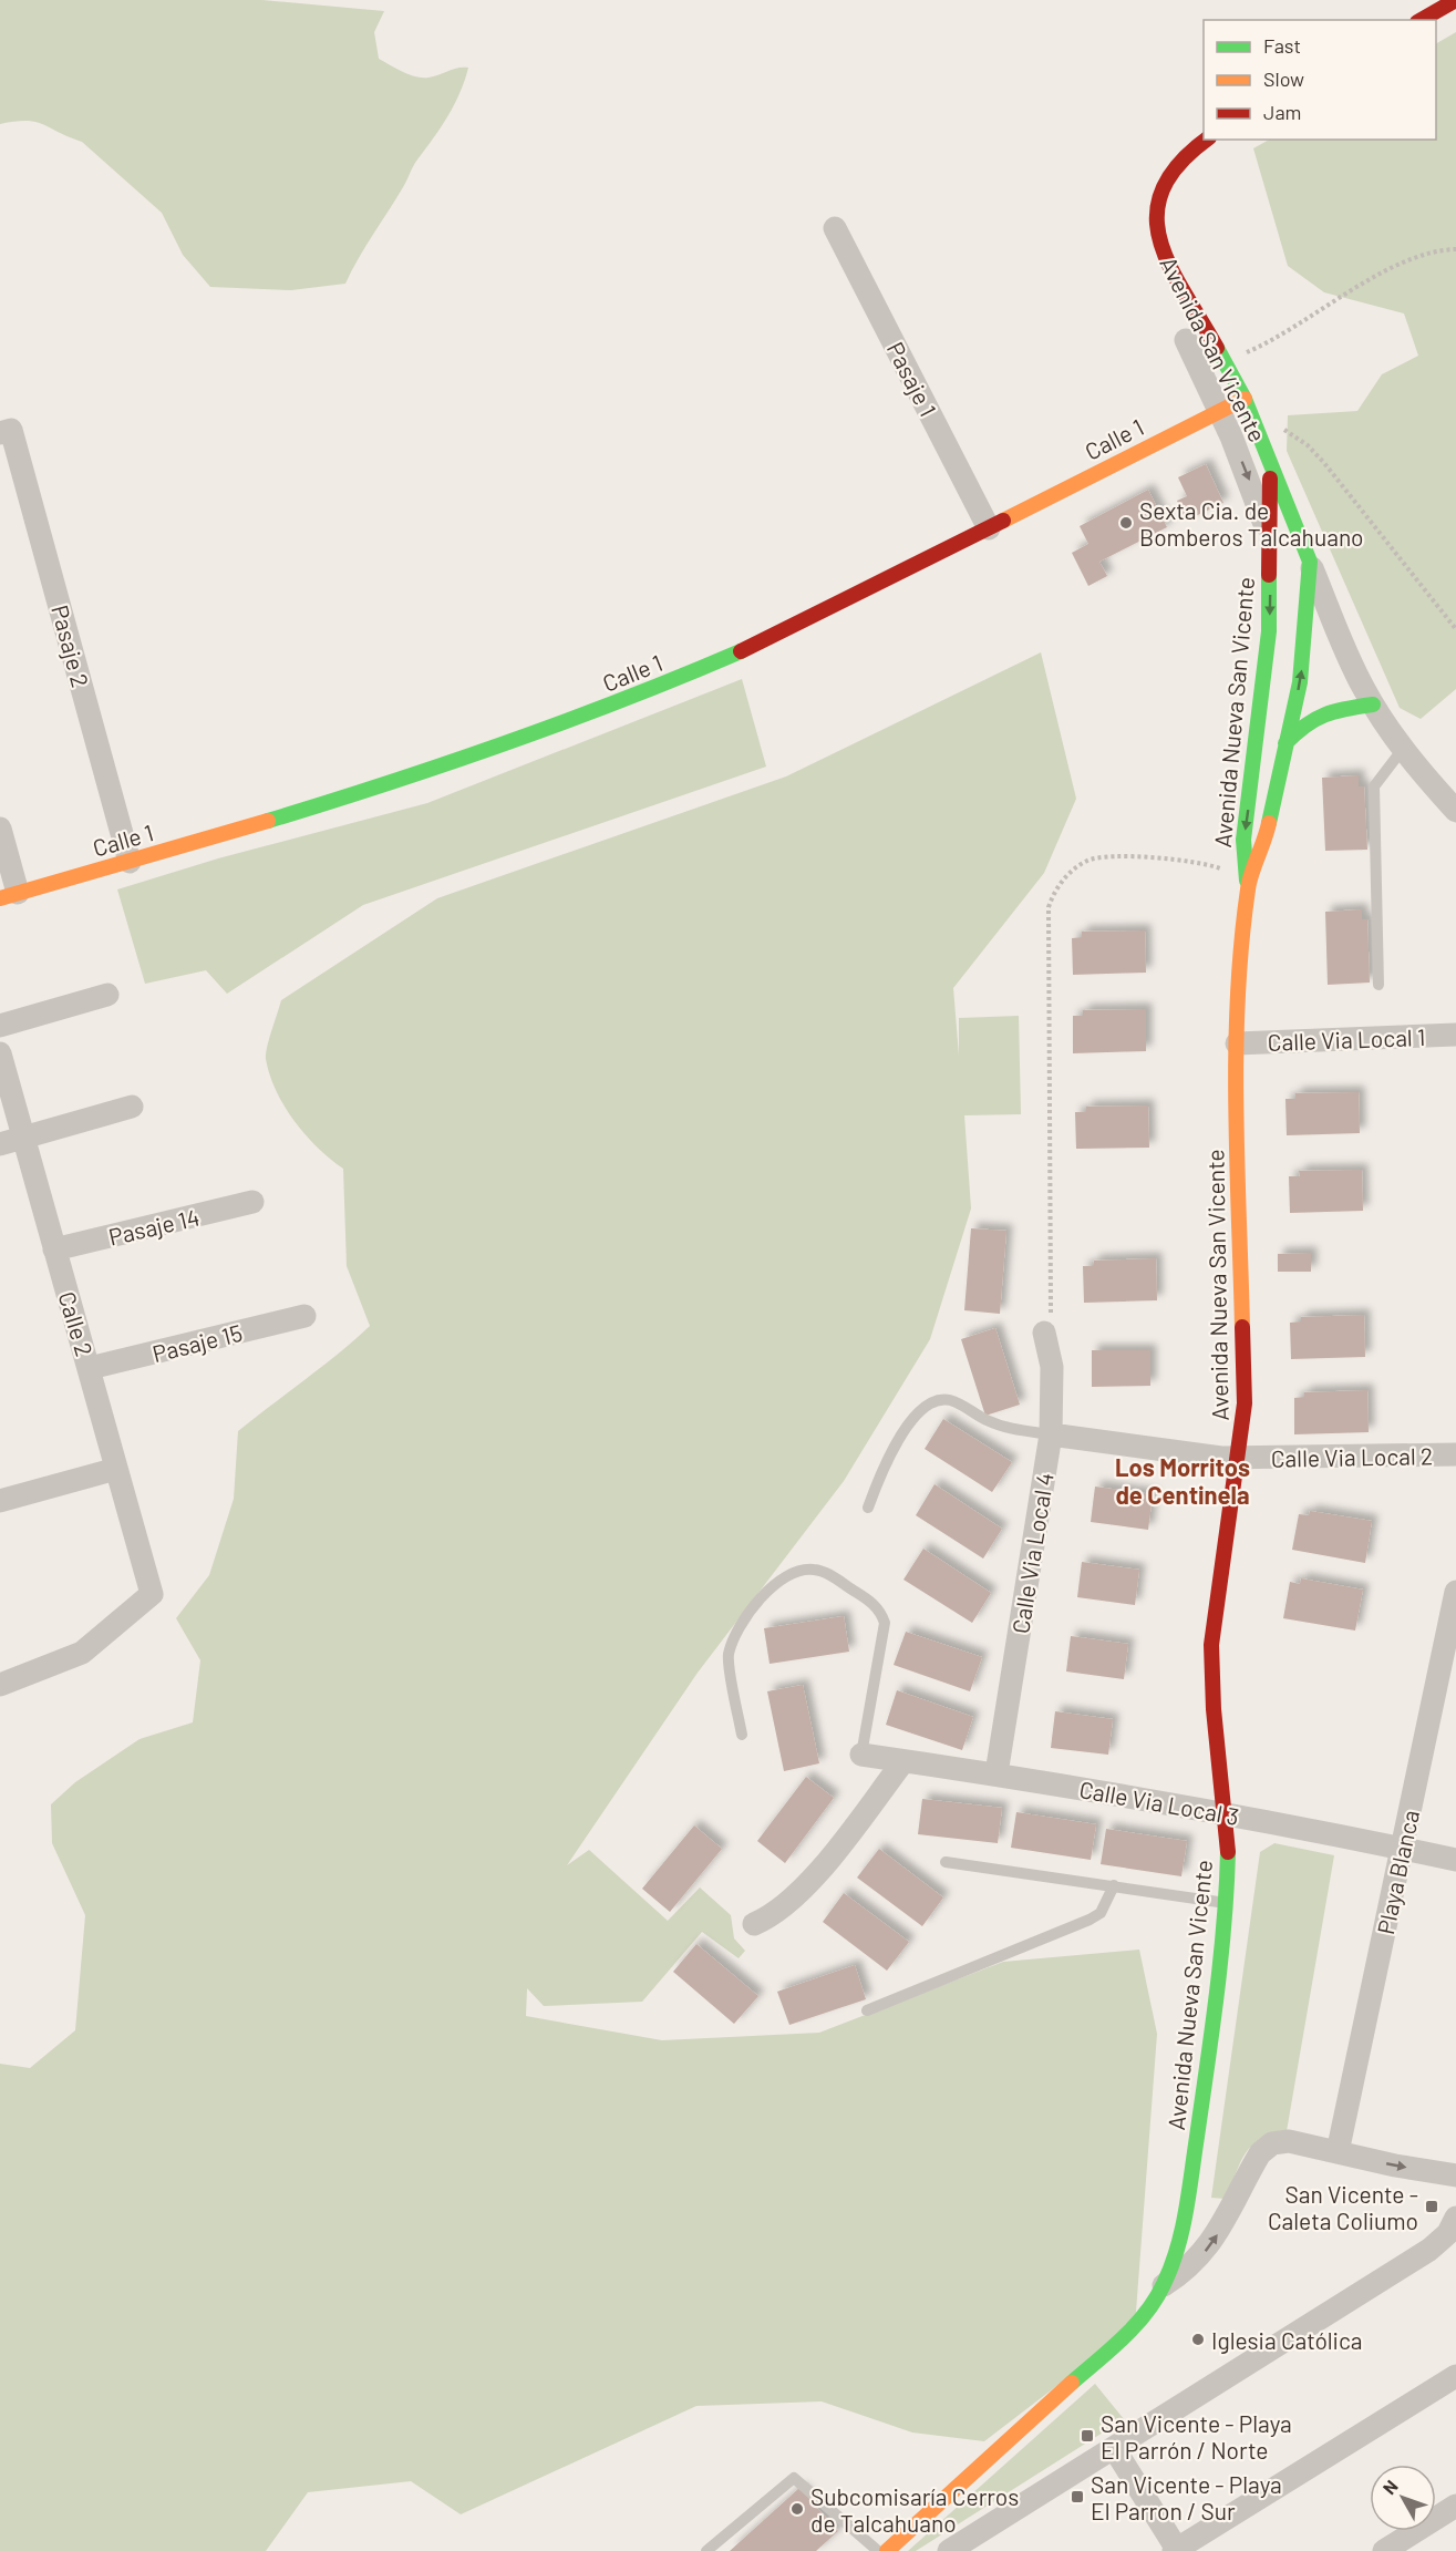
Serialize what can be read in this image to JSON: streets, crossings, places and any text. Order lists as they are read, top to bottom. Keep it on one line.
{"streets":{"street":["Avenida San Vicente","Pasaje 1","Calle 1","Pasaje 2","Avenida Nueva San Vicente","Calle Via Local 1","Pasaje 14","Calle 2","Pasaje 15","Calle Via Local 2","Calle Via Local 4","Calle Via Local 3","Playa Blanca"]},"crossings":[["Avenida San Vicente","Calle 1"],["Avenida San Vicente","Avenida Nueva San Vicente"],["Pasaje 1","Calle 1"],["Calle 1","Pasaje 2"],["Avenida Nueva San Vicente","Calle Via Local 1"],["Avenida Nueva San Vicente","Calle Via Local 2"],["Avenida Nueva San Vicente","Calle Via Local 3"],["Pasaje 14","Calle 2"],["Calle 2","Pasaje 15"],["Calle Via Local 2","Calle Via Local 4"],["Calle Via Local 4","Calle Via Local 3"],["Calle Via Local 3","Playa Blanca"]],"districts":["Los Morritos de Centinela"],"places":{"other":["Sexta Cia. de Bomberos Talcahuano","Iglesia Católica","Subcomisaría Cerros de Talcahuano"],"transit":["San Vicente - Caleta Coliumo","San Vicente - Playa El Parrón / Norte","San Vicente - Playa El Parron / Sur"]},"legend":["Fast","Slow","Jam"],"north":"top left"}
